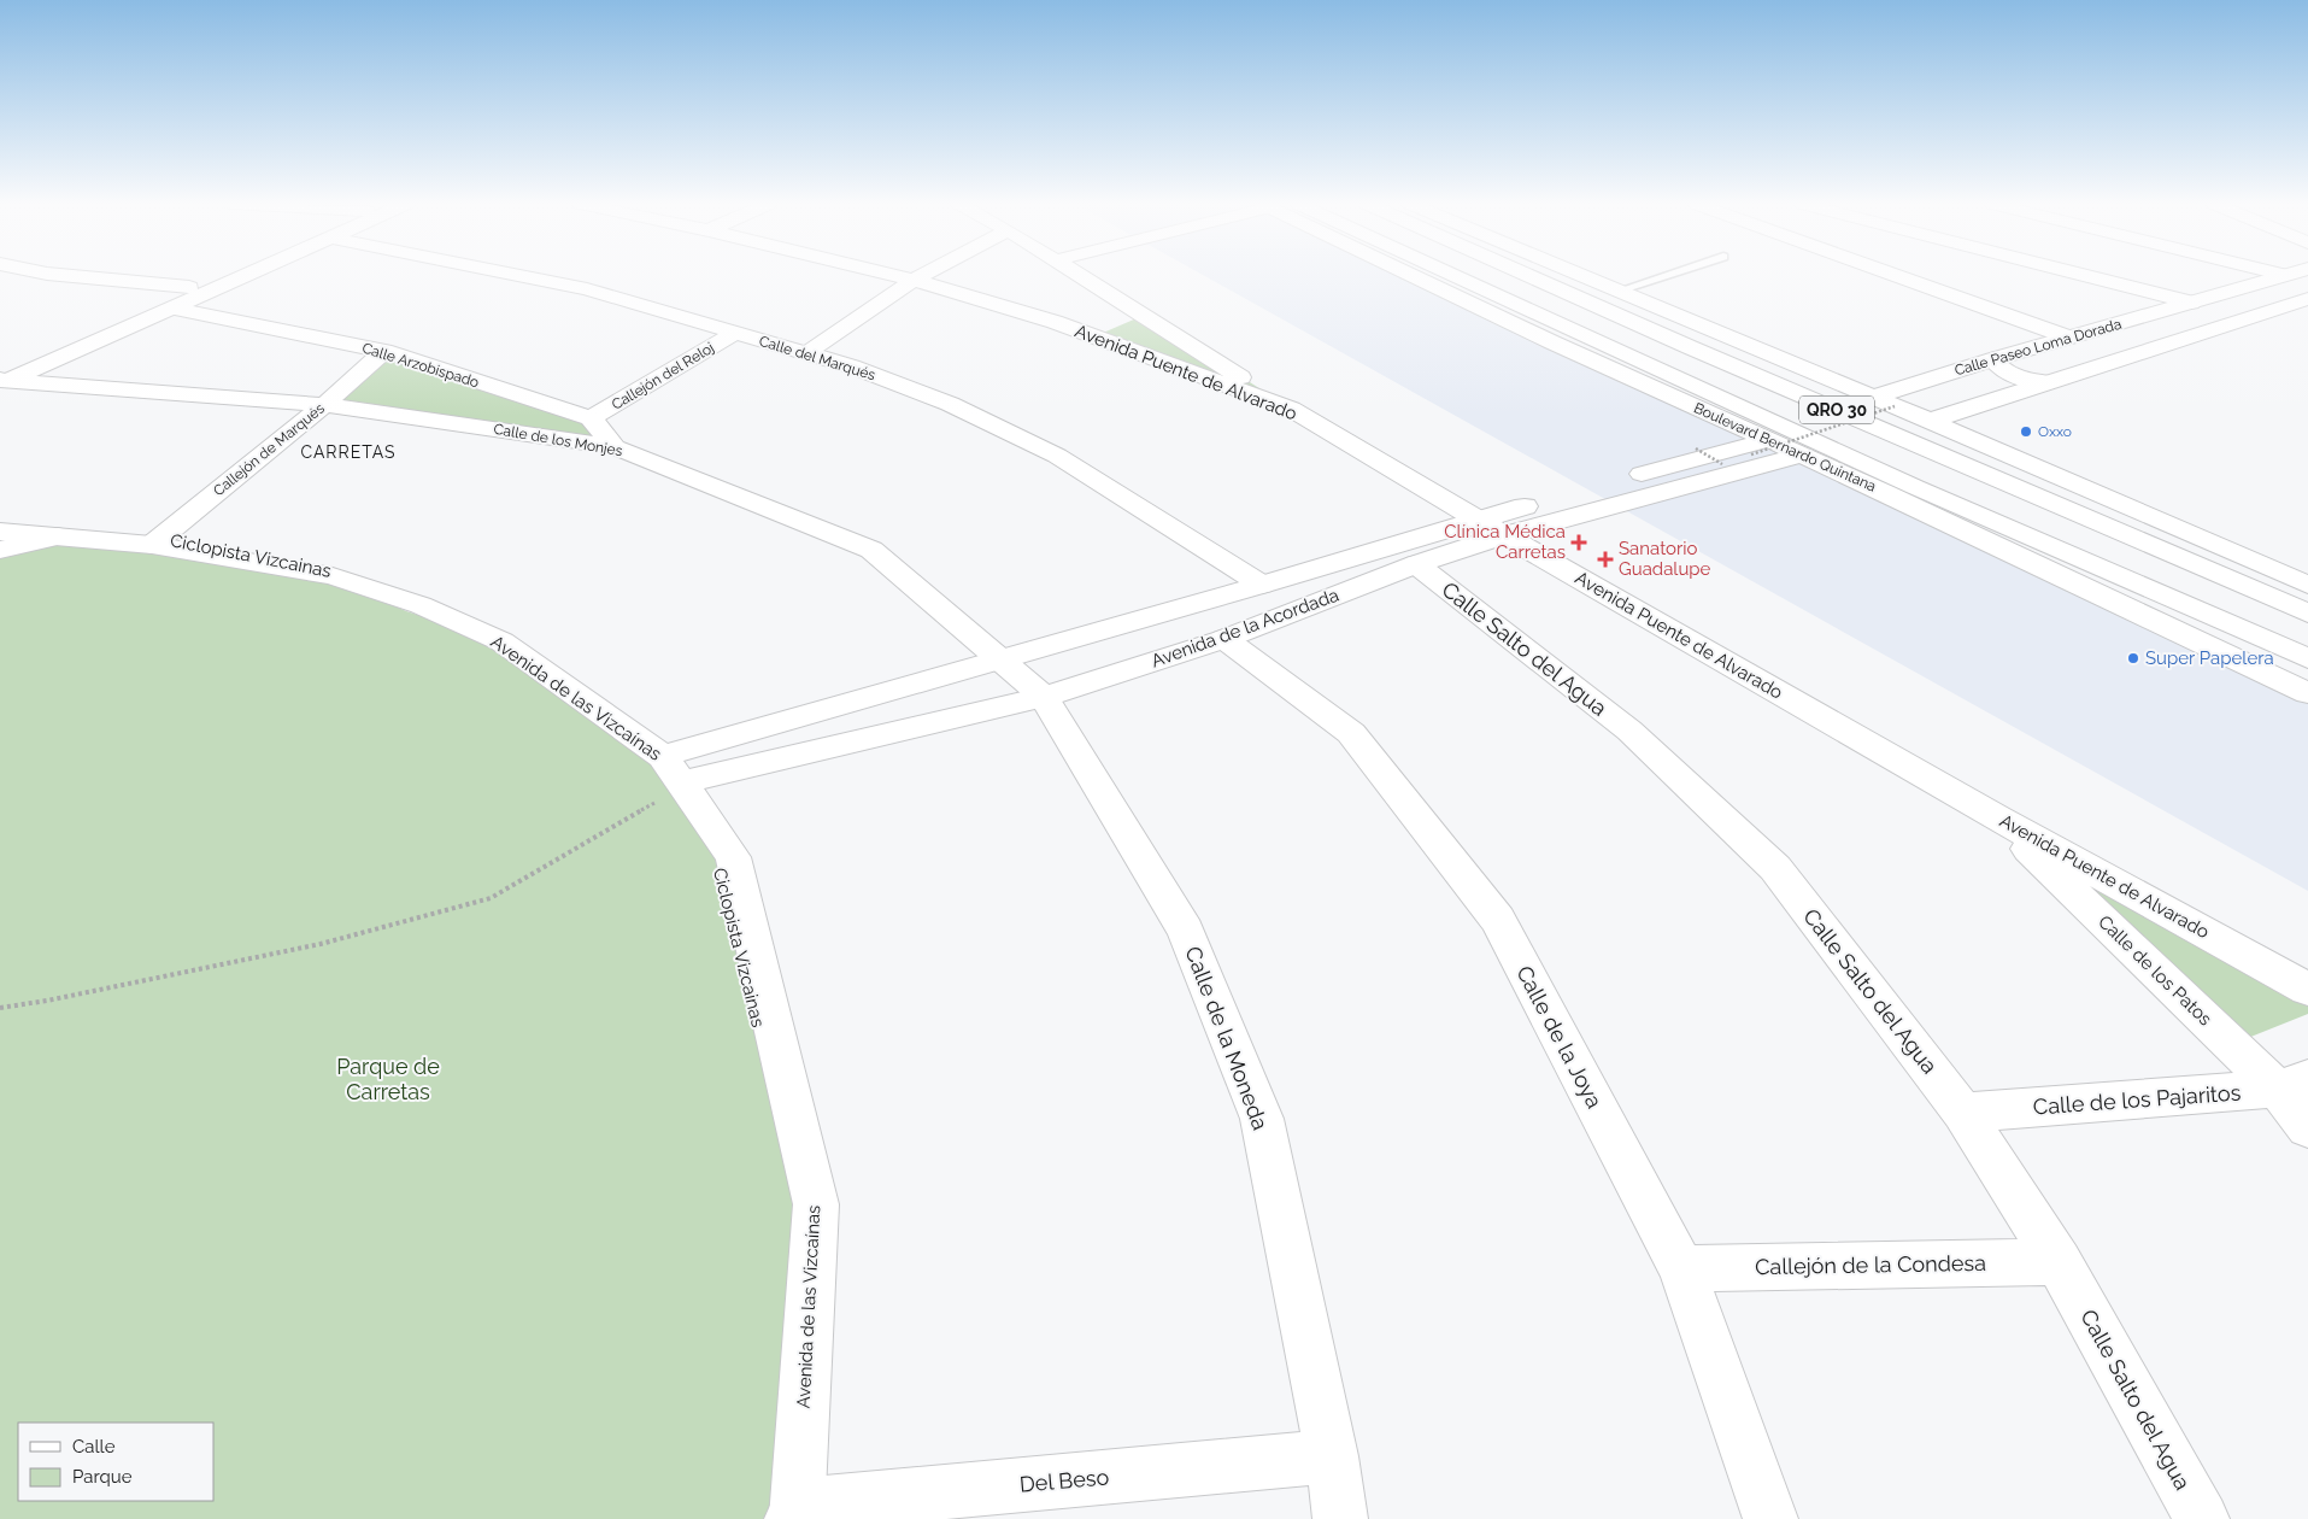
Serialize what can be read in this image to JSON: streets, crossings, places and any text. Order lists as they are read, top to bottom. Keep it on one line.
{"streets":{"main road":["Calle Paseo Loma Dorada","Calle del Marqués","Calle Arzobispado","Avenida Puente de Alvarado","Callejón del Reloj","QRO 30","Calle de los Monjes","Boulevard Bernardo Quintana","Callejón de Marqués","Avenida de la Acordada","Calle Salto del Agua","Avenida de las Vizcaínas","Calle de los Patos","Calle de la Joya","Calle de la Moneda","Calle de los Pajaritos","Callejón de la Condesa","Del Beso"]},"crossings":[["Calle del Marqués","Callejón del Reloj"],["Calle del Marqués","Avenida de la Acordada"],["Calle Arzobispado","Callejón del Reloj"],["Calle Arzobispado","Callejón de Marqués"],["Avenida Puente de Alvarado","Avenida de la Acordada"],["Avenida Puente de Alvarado","Calle de los Patos"],["Calle de los Monjes","Callejón de Marqués"],["Calle de los Monjes","Avenida de la Acordada"],["Calle de los Monjes","Calle de la Moneda"],["Boulevard Bernardo Quintana","Avenida de la Acordada"],["Callejón de Marqués","Avenida de las Vizcaínas"],["Avenida de la Acordada","Calle Salto del Agua"],["Avenida de la Acordada","Avenida de las Vizcaínas"],["Avenida de la Acordada","Calle de la Joya"],["Avenida de la Acordada","Calle de la Moneda"],["Calle Salto del Agua","Calle de los Pajaritos"],["Calle Salto del Agua","Callejón de la Condesa"],["Avenida de las Vizcaínas","Del Beso"],["Calle de los Patos","Calle de los Pajaritos"],["Calle de la Joya","Callejón de la Condesa"],["Calle de la Moneda","Del Beso"]],"districts":["CARRETAS"],"parks":["Parque de Carretas"],"places":{"other":["Oxxo","Super Papelera"],"health":["Clínica Médica Carretas","Sanatorio Guadalupe"]},"legend":["Calle","Parque"]}
